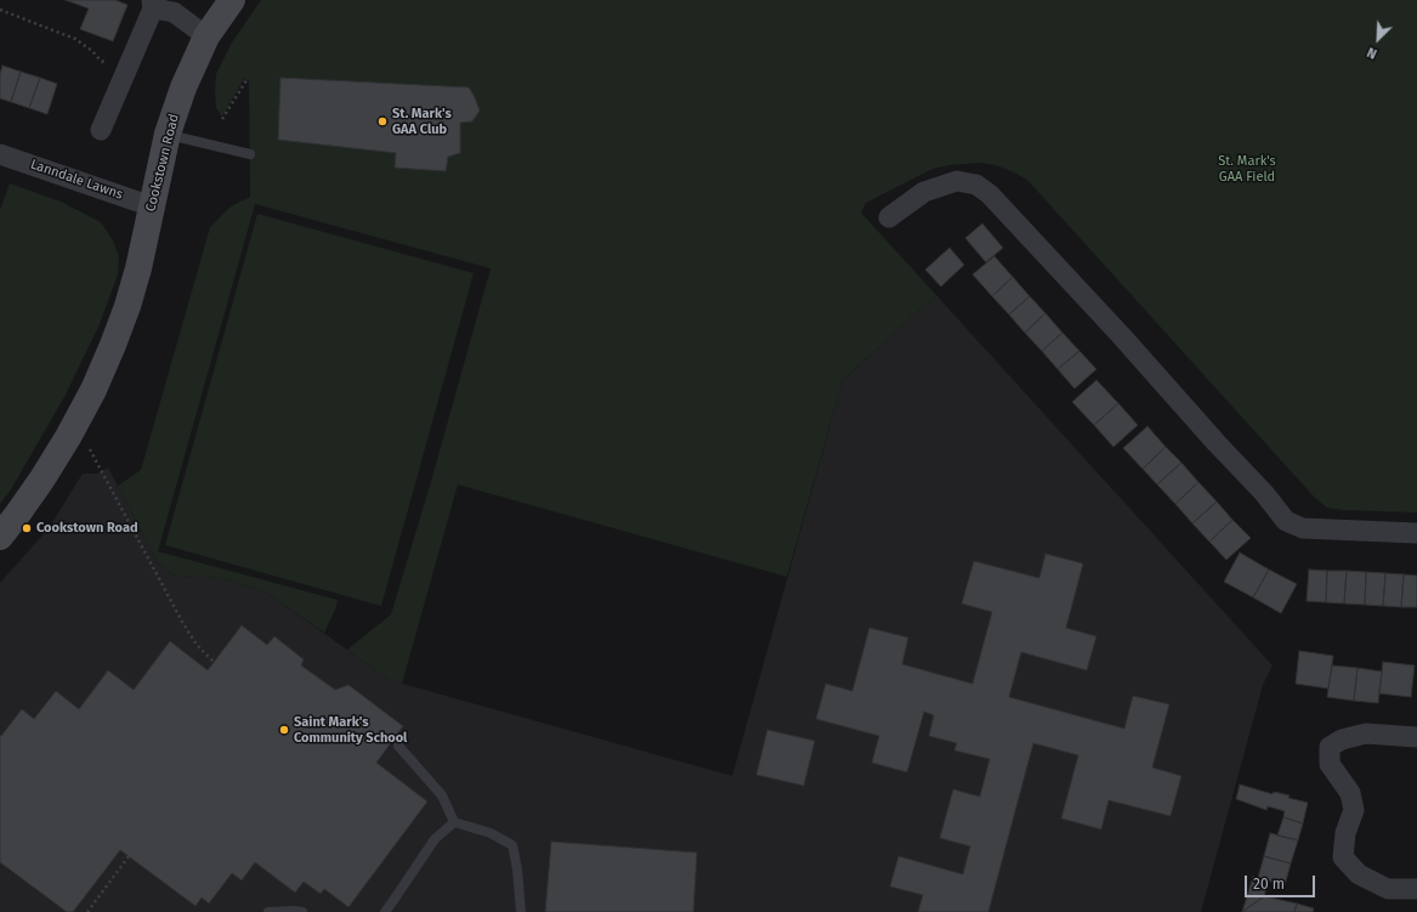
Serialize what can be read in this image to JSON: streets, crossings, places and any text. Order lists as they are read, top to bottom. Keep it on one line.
{"streets":{"street":["Cookstown Road","Lanndale Lawns"]},"crossings":[["Cookstown Road","Lanndale Lawns"]],"parks":["St. Mark's GAA Field"],"places":["St. Mark's GAA Club","Cookstown Road","Saint Mark's Community School"],"scale_bar":"20 m","north":"bottom left"}
